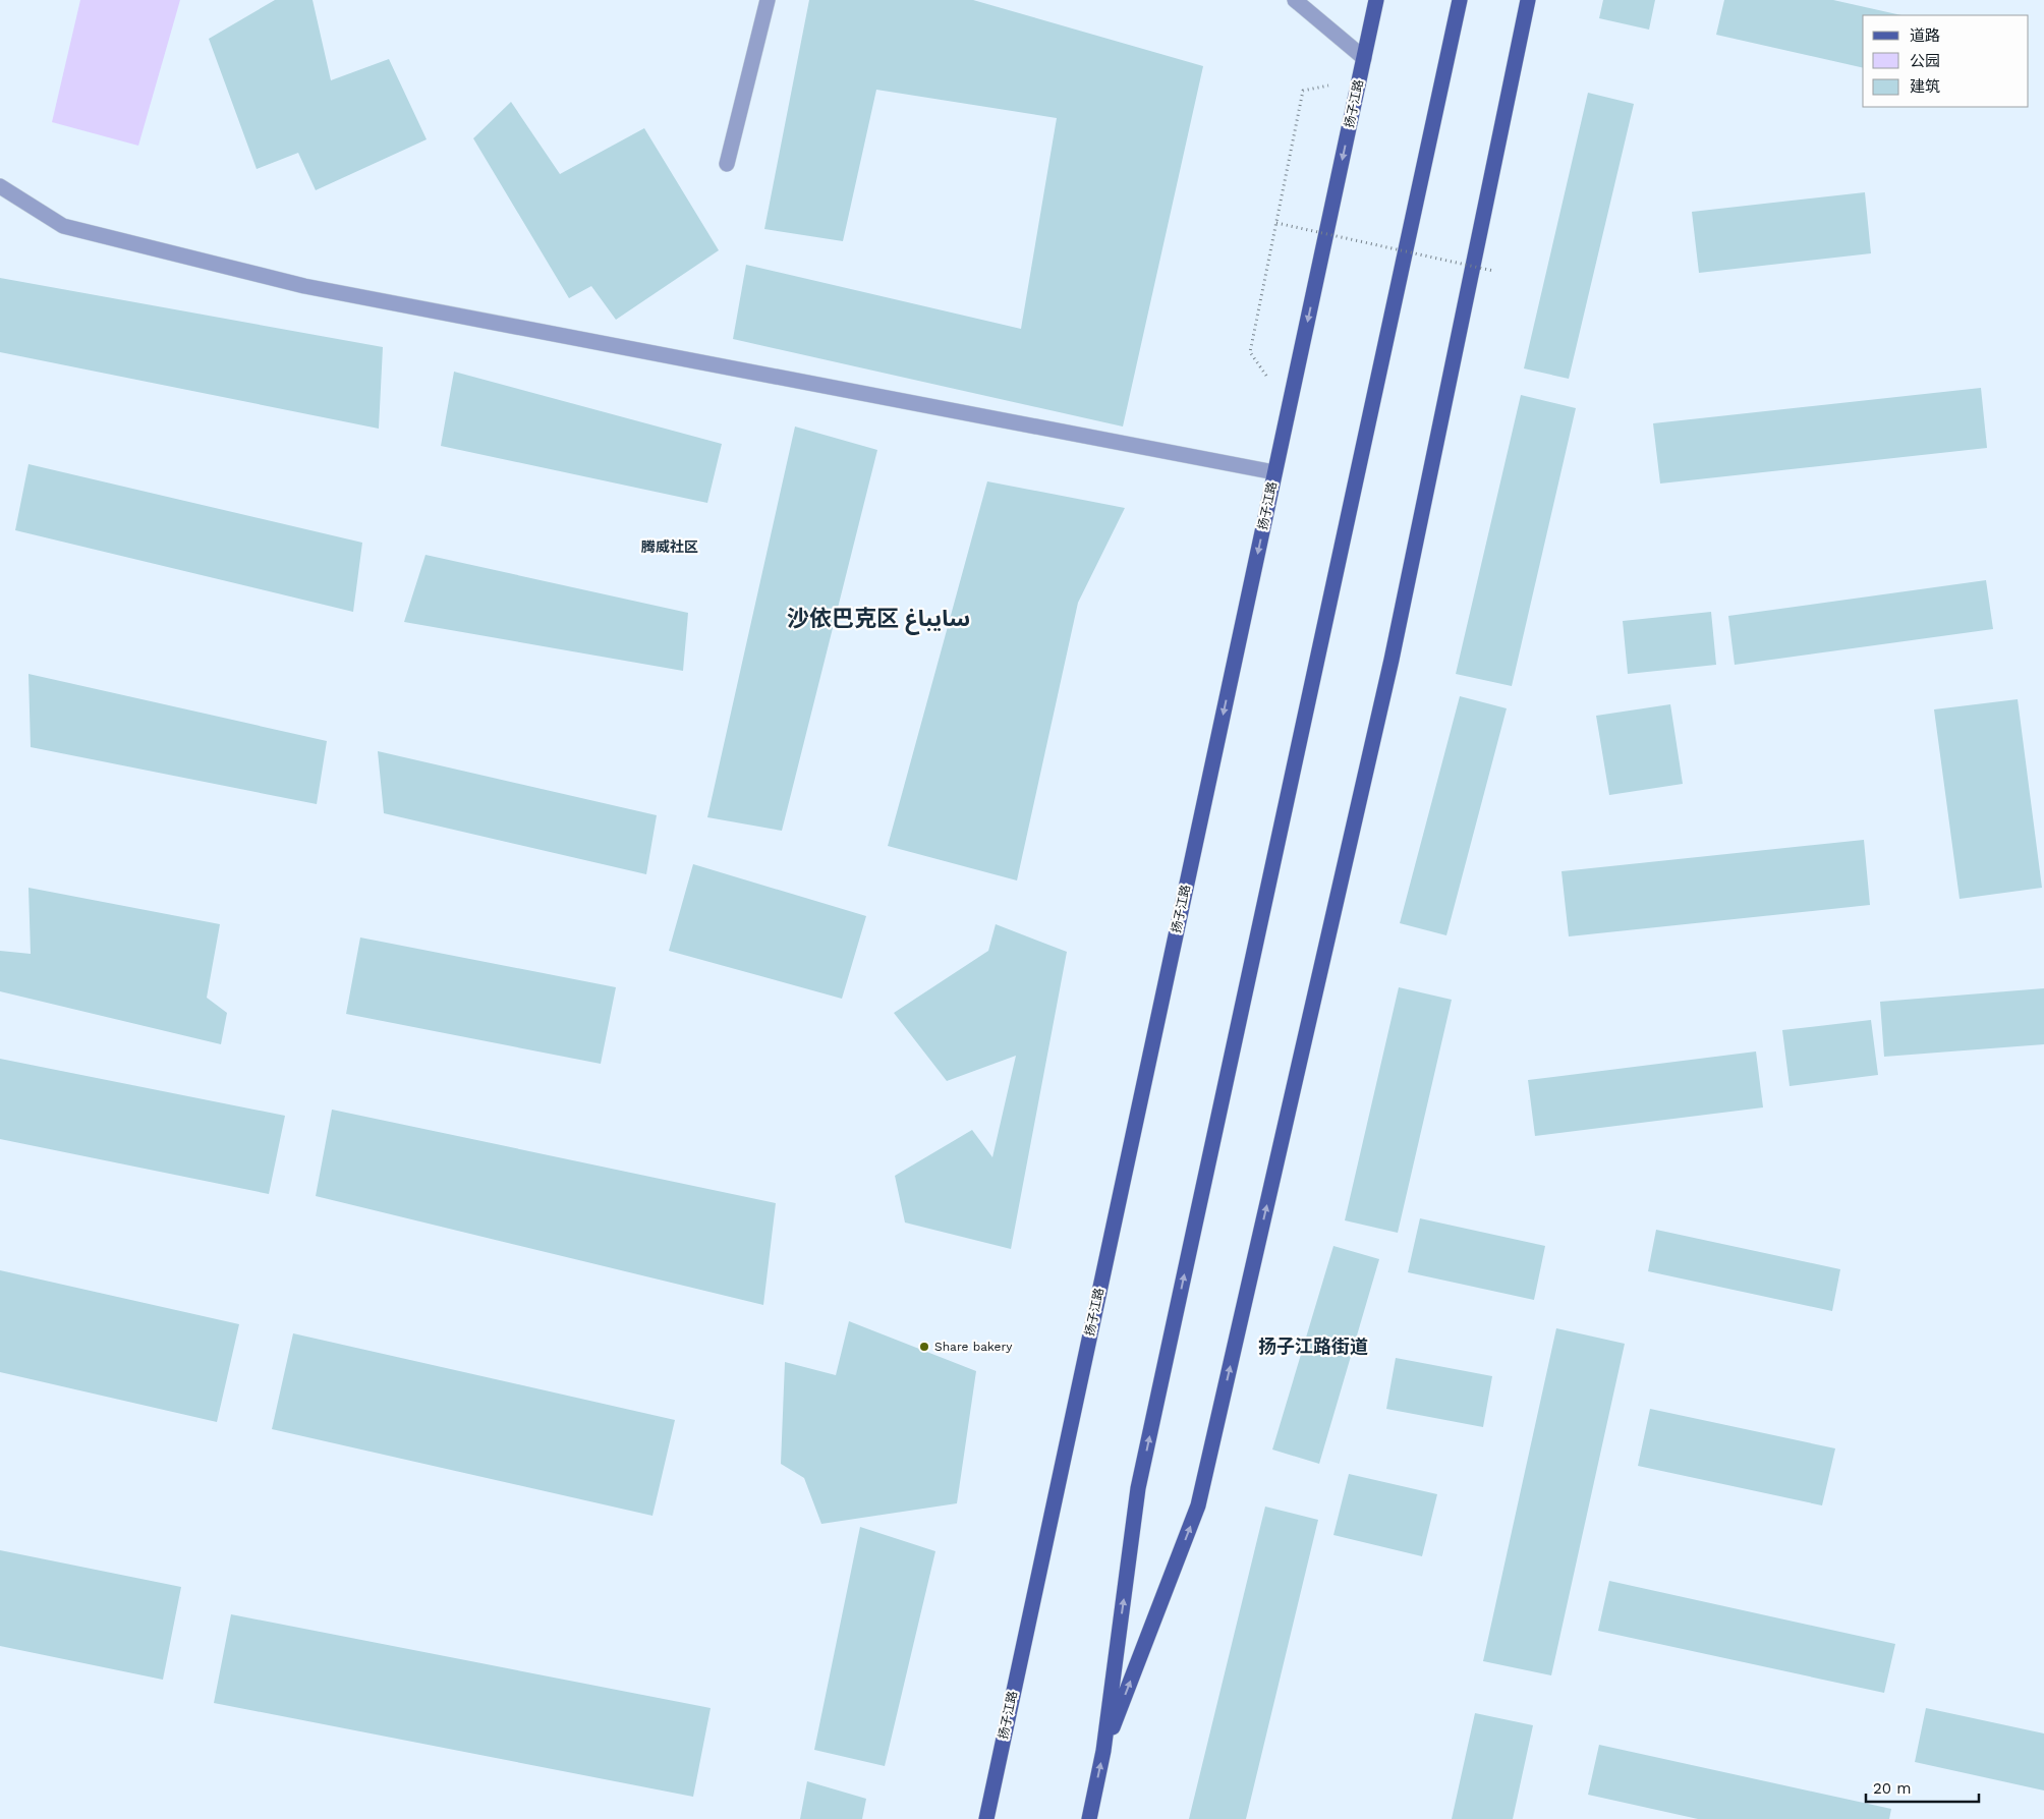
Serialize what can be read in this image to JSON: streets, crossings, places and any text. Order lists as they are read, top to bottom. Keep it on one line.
{"streets":{"main road":["扬子江路"]},"districts":["腾威社区","沙依巴克区 سايباغ","扬子江路街道"],"places":["Share bakery"],"legend":["道路","公园","建筑"],"scale_bar":"20 m"}
